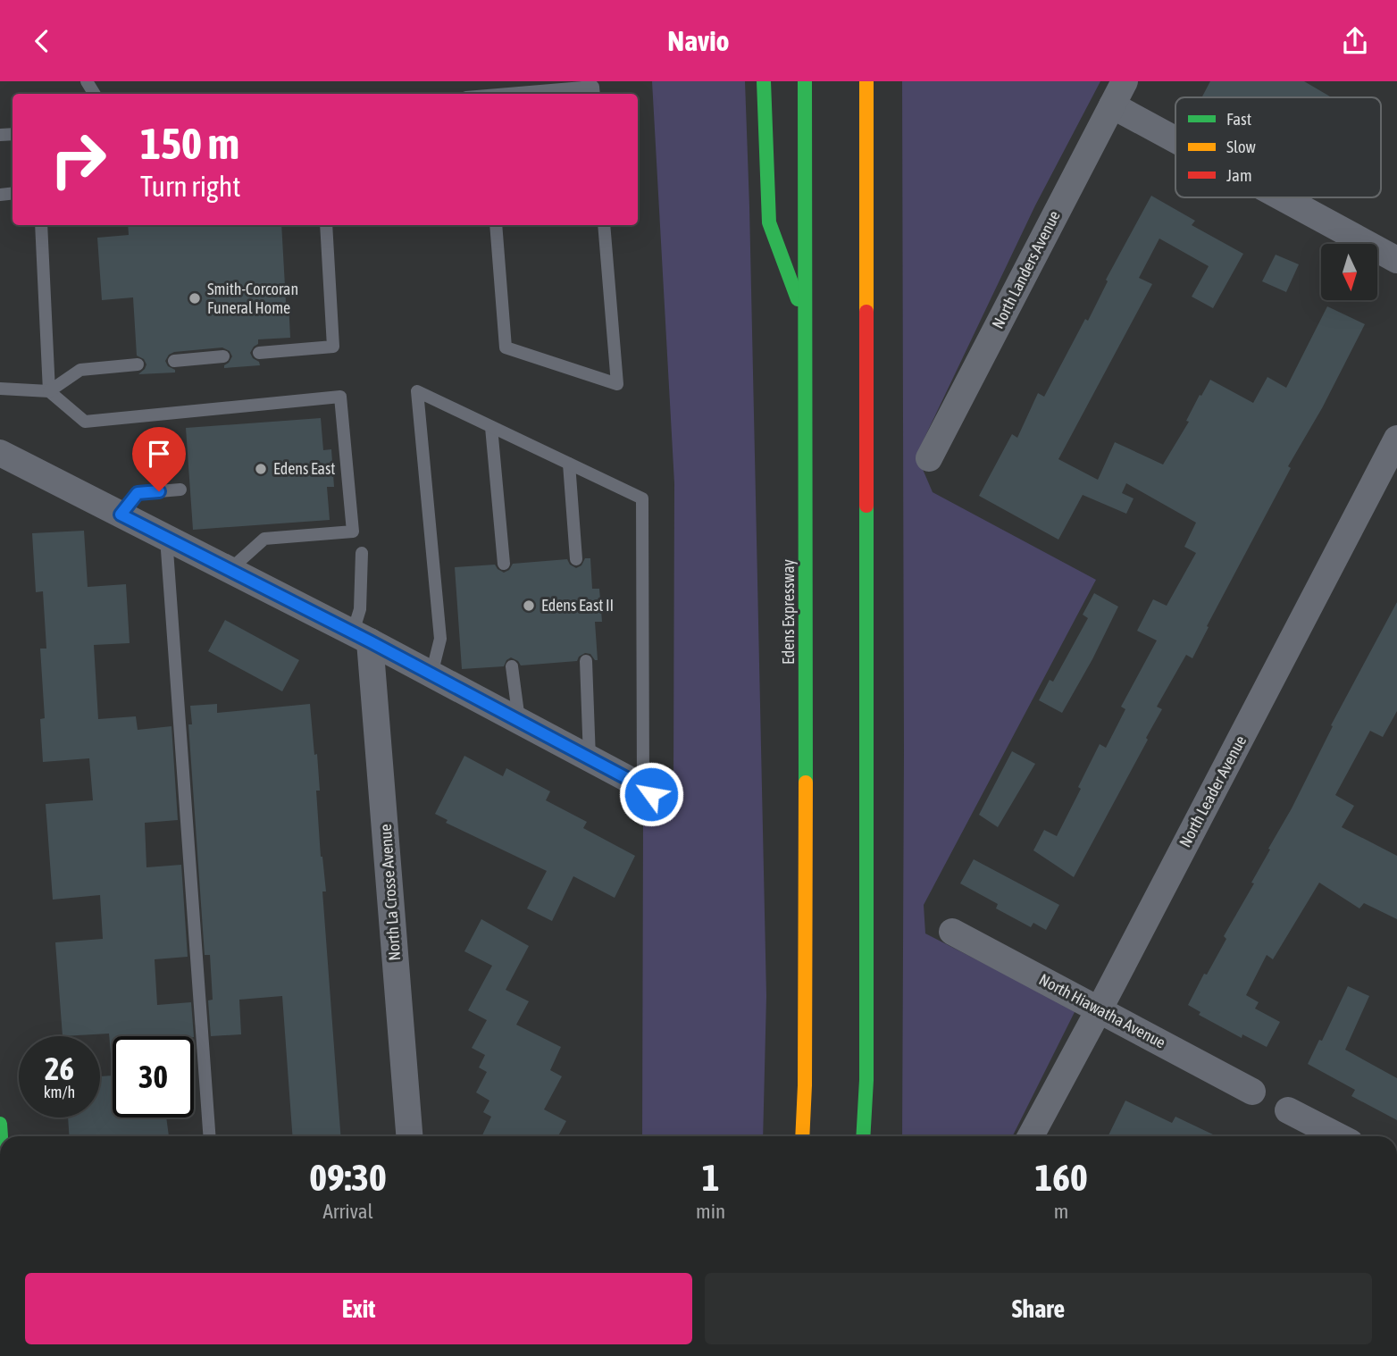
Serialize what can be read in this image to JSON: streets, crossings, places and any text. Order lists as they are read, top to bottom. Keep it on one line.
{"streets":{"main road":["Edens Expressway"],"street":["North Landers Avenue","North Leader Avenue","North La Crosse Avenue","North Hiawatha Avenue"]},"crossings":[["North Leader Avenue","North Hiawatha Avenue"]],"places":["Smith-Corcoran Funeral Home","Edens East","Edens East II"],"legend":["Fast","Slow","Jam"],"north":"bottom","page":{"header":"Navio","turn":["150 m","Turn right"],"speed":"26 km/h","limit":"30","eta":["09:30","Arrival","1","min","160","m"],"buttons":["Exit","Share"]}}
